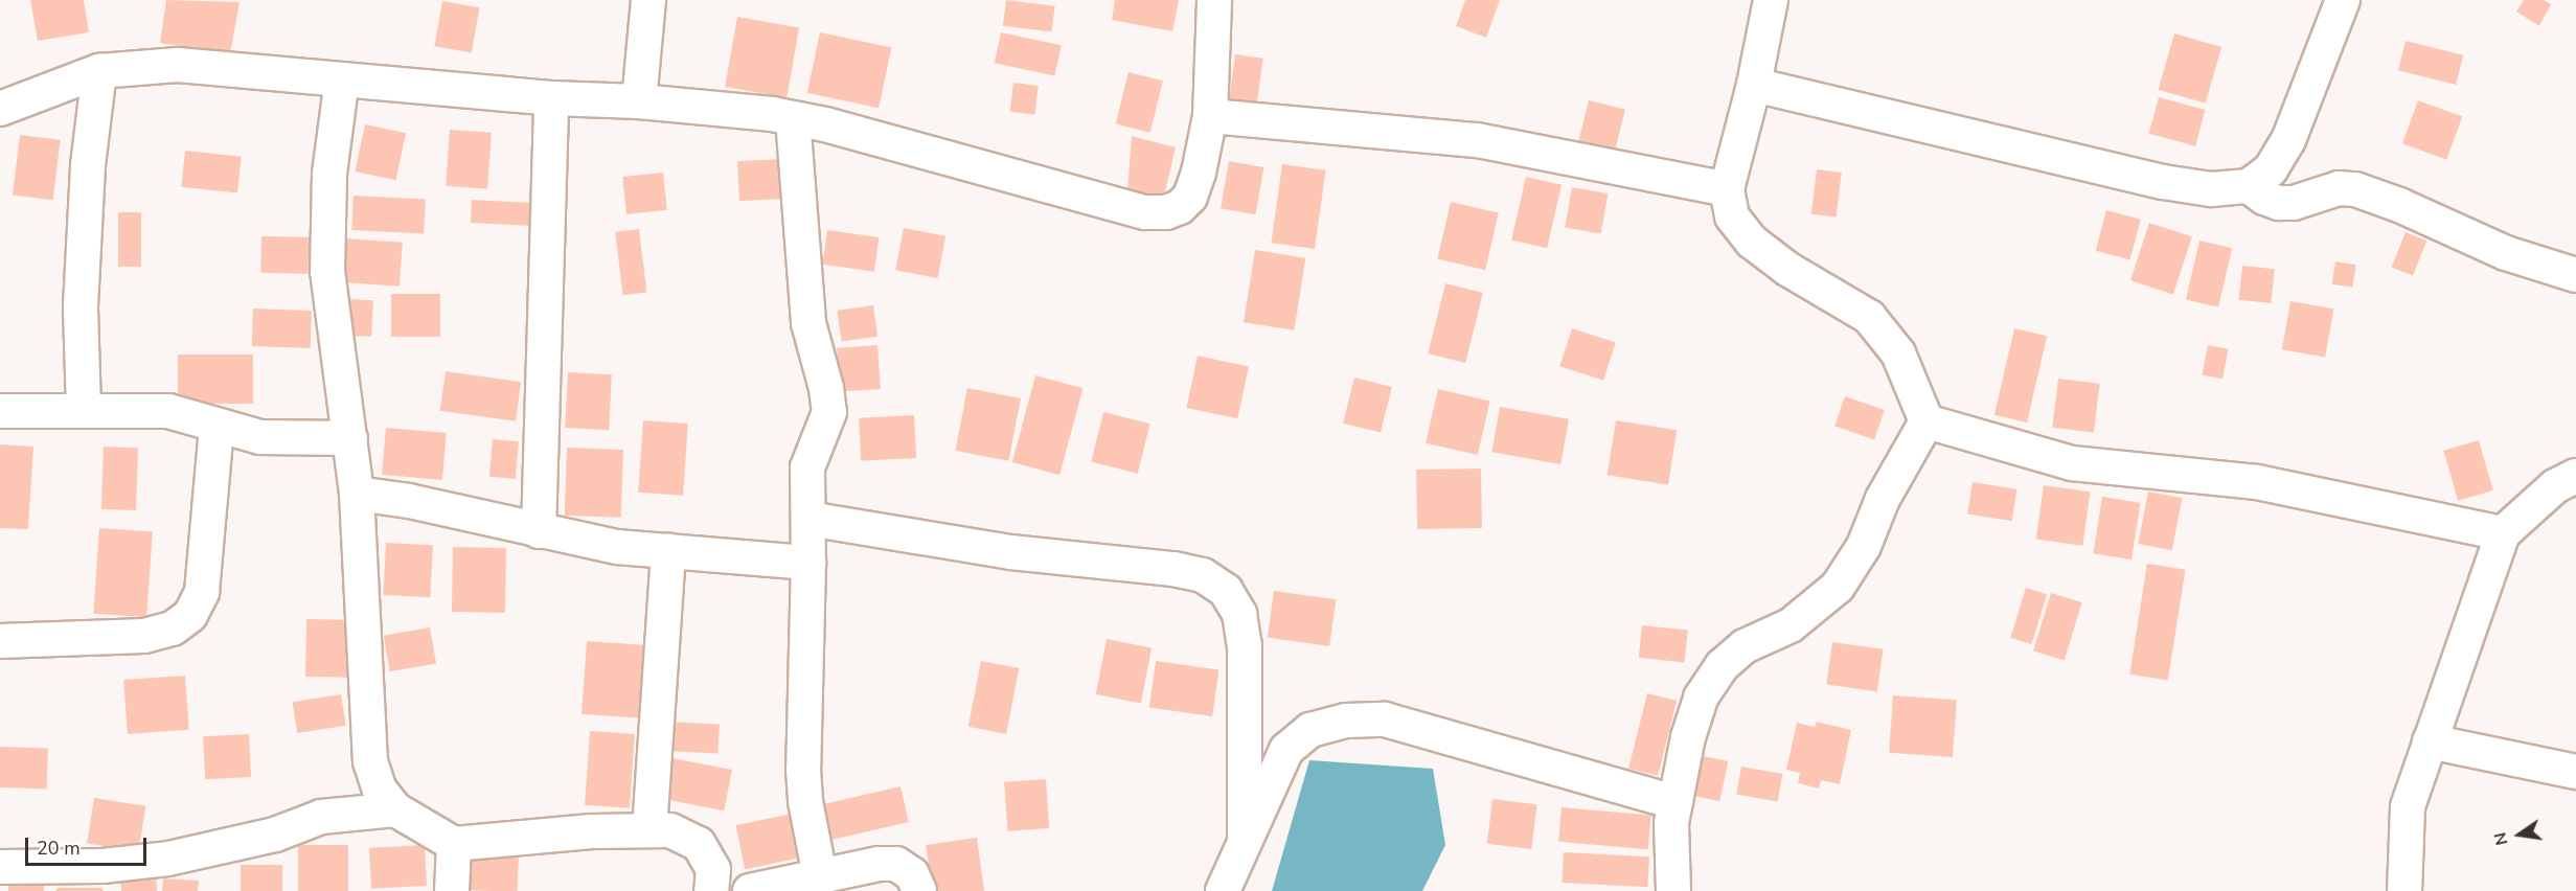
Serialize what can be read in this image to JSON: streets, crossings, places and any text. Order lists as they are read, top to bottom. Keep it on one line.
{"scale_bar":"20 m","north":"left"}
